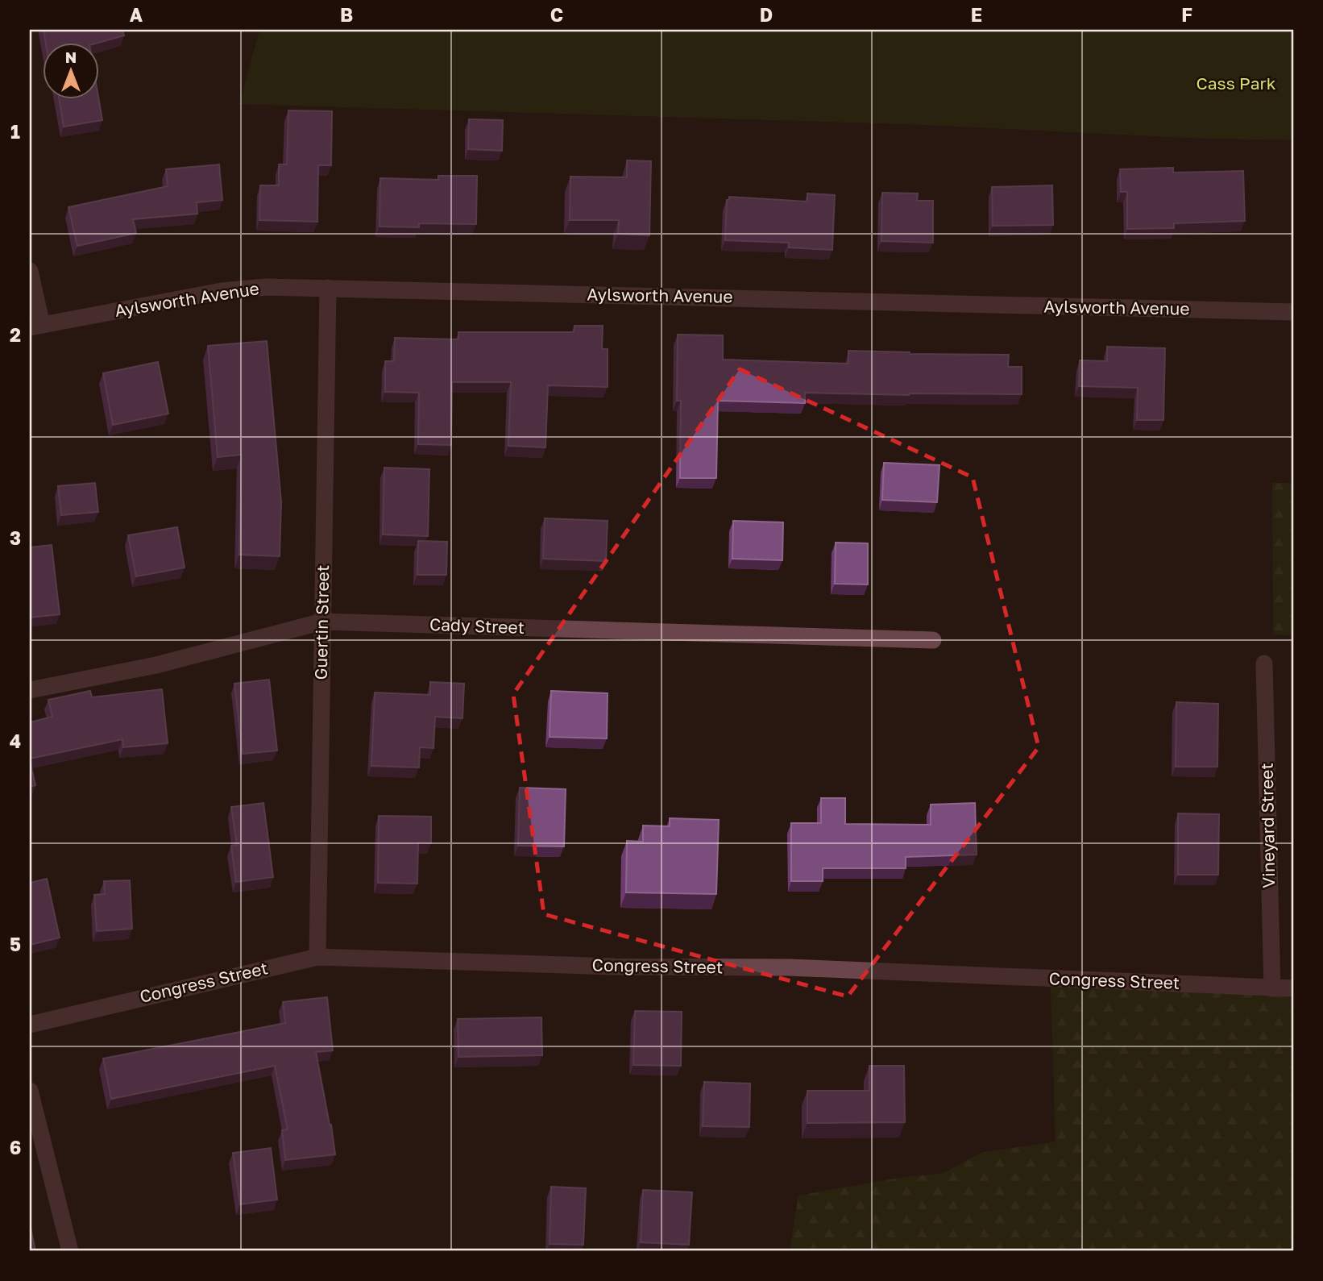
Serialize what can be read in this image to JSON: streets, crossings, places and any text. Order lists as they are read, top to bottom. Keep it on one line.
{"streets":{"street":["Aylsworth Avenue","Guertin Street","Cady Street","Vineyard Street","Congress Street"]},"crossings":[["Aylsworth Avenue","Guertin Street"],["Guertin Street","Cady Street"],["Guertin Street","Congress Street"],["Vineyard Street","Congress Street"]],"parks":["Cass Park"],"north":"top","grid":{"columns":["A","B","C","D","E","F"],"rows":["1","2","3","4","5","6"]}}
